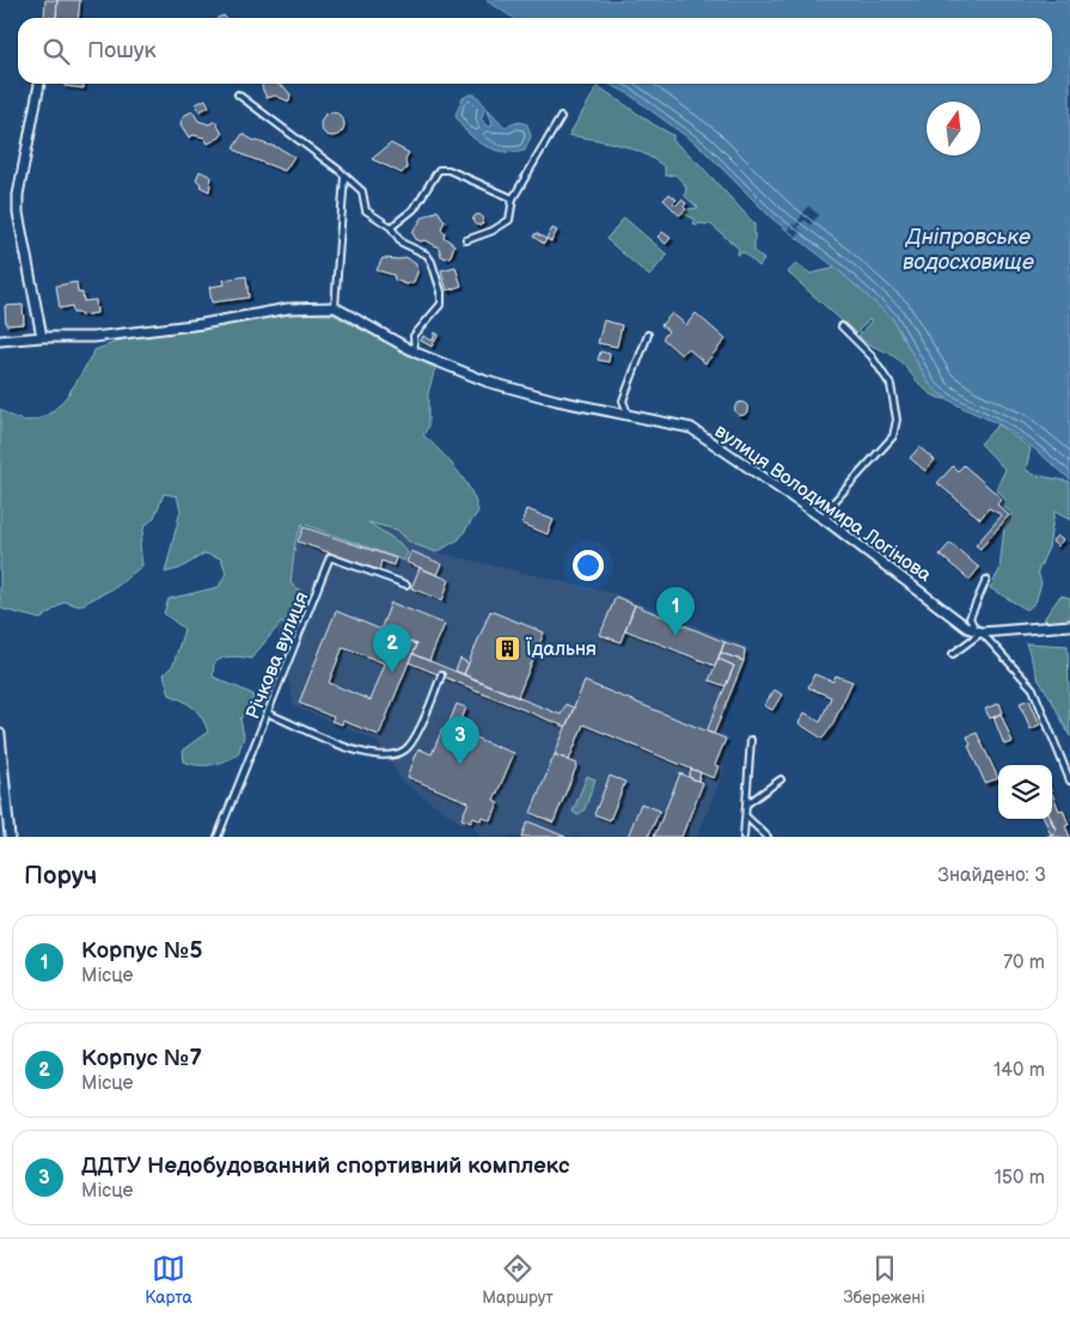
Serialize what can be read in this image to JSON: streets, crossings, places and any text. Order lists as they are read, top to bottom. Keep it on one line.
{"streets":{"street":["вулиця Володимира Логінова"],"lane":["Річкова вулиця"]},"water":["Дніпровське водосховище"],"places":{"building":["Їдальня"]},"north":"top","page":{"search":"Пошук","pins":["1","2","3"],"heading":["Поруч","Знайдено: 3"],"list":[{"mark":"1","name":"Корпус №5","note":"Місце","value":"70 m"},{"mark":"2","name":"Корпус №7","note":"Місце","value":"140 m"},{"mark":"3","name":"ДДТУ Недобудованний спортивний комплекс","note":"Місце","value":"150 m"}],"nav":["Карта","Маршрут","Збережені"]}}
